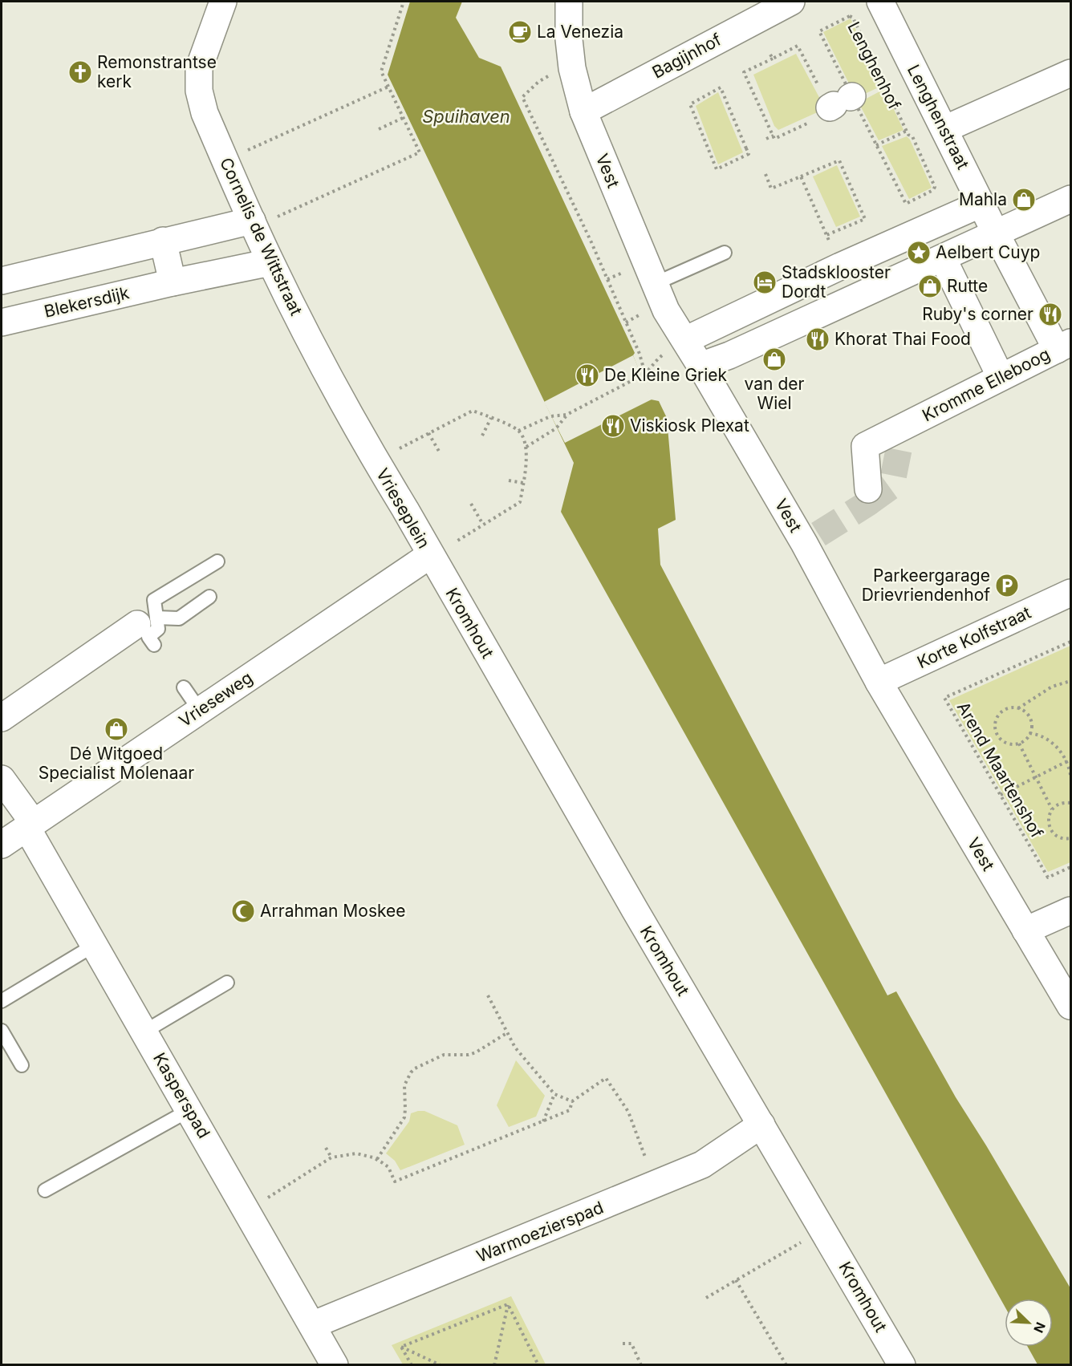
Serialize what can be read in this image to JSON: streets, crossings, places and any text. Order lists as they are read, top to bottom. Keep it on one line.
{"streets":{"street":["Bagijnhof","Lenghenstraat","Vest","Cornelis de Wittstraat","Blekersdijk","Kromme Elleboog","Vrieseplein","Kromhout","Korte Kolfstraat","Vrieseweg","Kasperspad","Warmoezierspad"],"path":["Lenghenhof","Arend Maartenshof"]},"crossings":[["Bagijnhof","Vest"],["Lenghenstraat","Kromme Elleboog"],["Vest","Korte Kolfstraat"],["Cornelis de Wittstraat","Blekersdijk"],["Cornelis de Wittstraat","Vrieseplein"],["Vrieseplein","Kromhout"],["Vrieseplein","Vrieseweg"],["Kromhout","Vrieseweg"],["Kromhout","Warmoezierspad"],["Vrieseweg","Kasperspad"],["Kasperspad","Warmoezierspad"]],"water":["Spuihaven"],"places":{"cafe":["La Venezia"],"church":["Remonstrantse kerk"],"shop":["Mahla","Rutte","van der Wiel","Dé Witgoed Specialist Molenaar"],"place":["Aelbert Cuyp"],"hotel":["Stadsklooster Dordt"],"restaurant":["Ruby's corner","Khorat Thai Food","De Kleine Griek","Viskiosk Plexat"],"parking":["Parkeergarage Drievriendenhof"],"mosque":["Arrahman Moskee"]},"north":"bottom right"}
